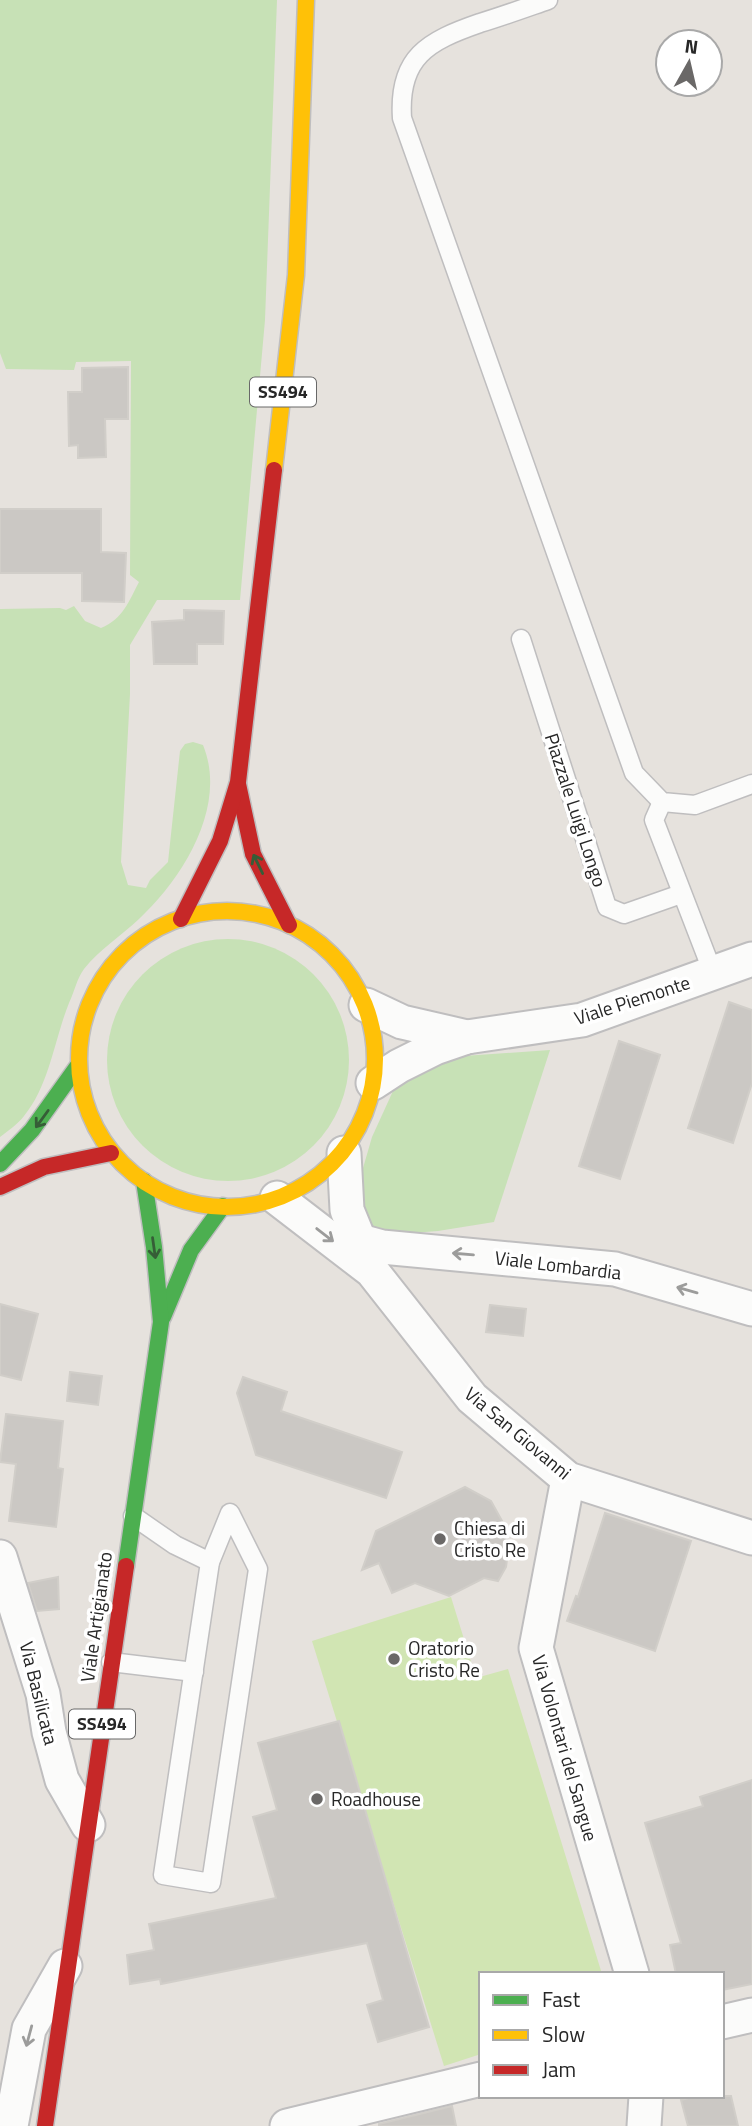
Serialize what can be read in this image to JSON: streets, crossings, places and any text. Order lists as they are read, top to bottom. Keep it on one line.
{"streets":{"main road":["SS494","Viale Artigianato"],"street":["Viale Piemonte","Viale Lombardia","Via San Giovanni","Via Basilicata","Via Volontari del Sangue"],"lane":["Piazzale Luigi Longo"]},"crossings":[["Viale Lombardia","Via San Giovanni"],["Via San Giovanni","Via Volontari del Sangue"],["Viale Artigianato","Via Basilicata"]],"one_way":["Viale Lombardia"],"places":["Chiesa di Cristo Re","Oratorio Cristo Re","Roadhouse"],"legend":["Fast","Slow","Jam"],"north":"top"}
